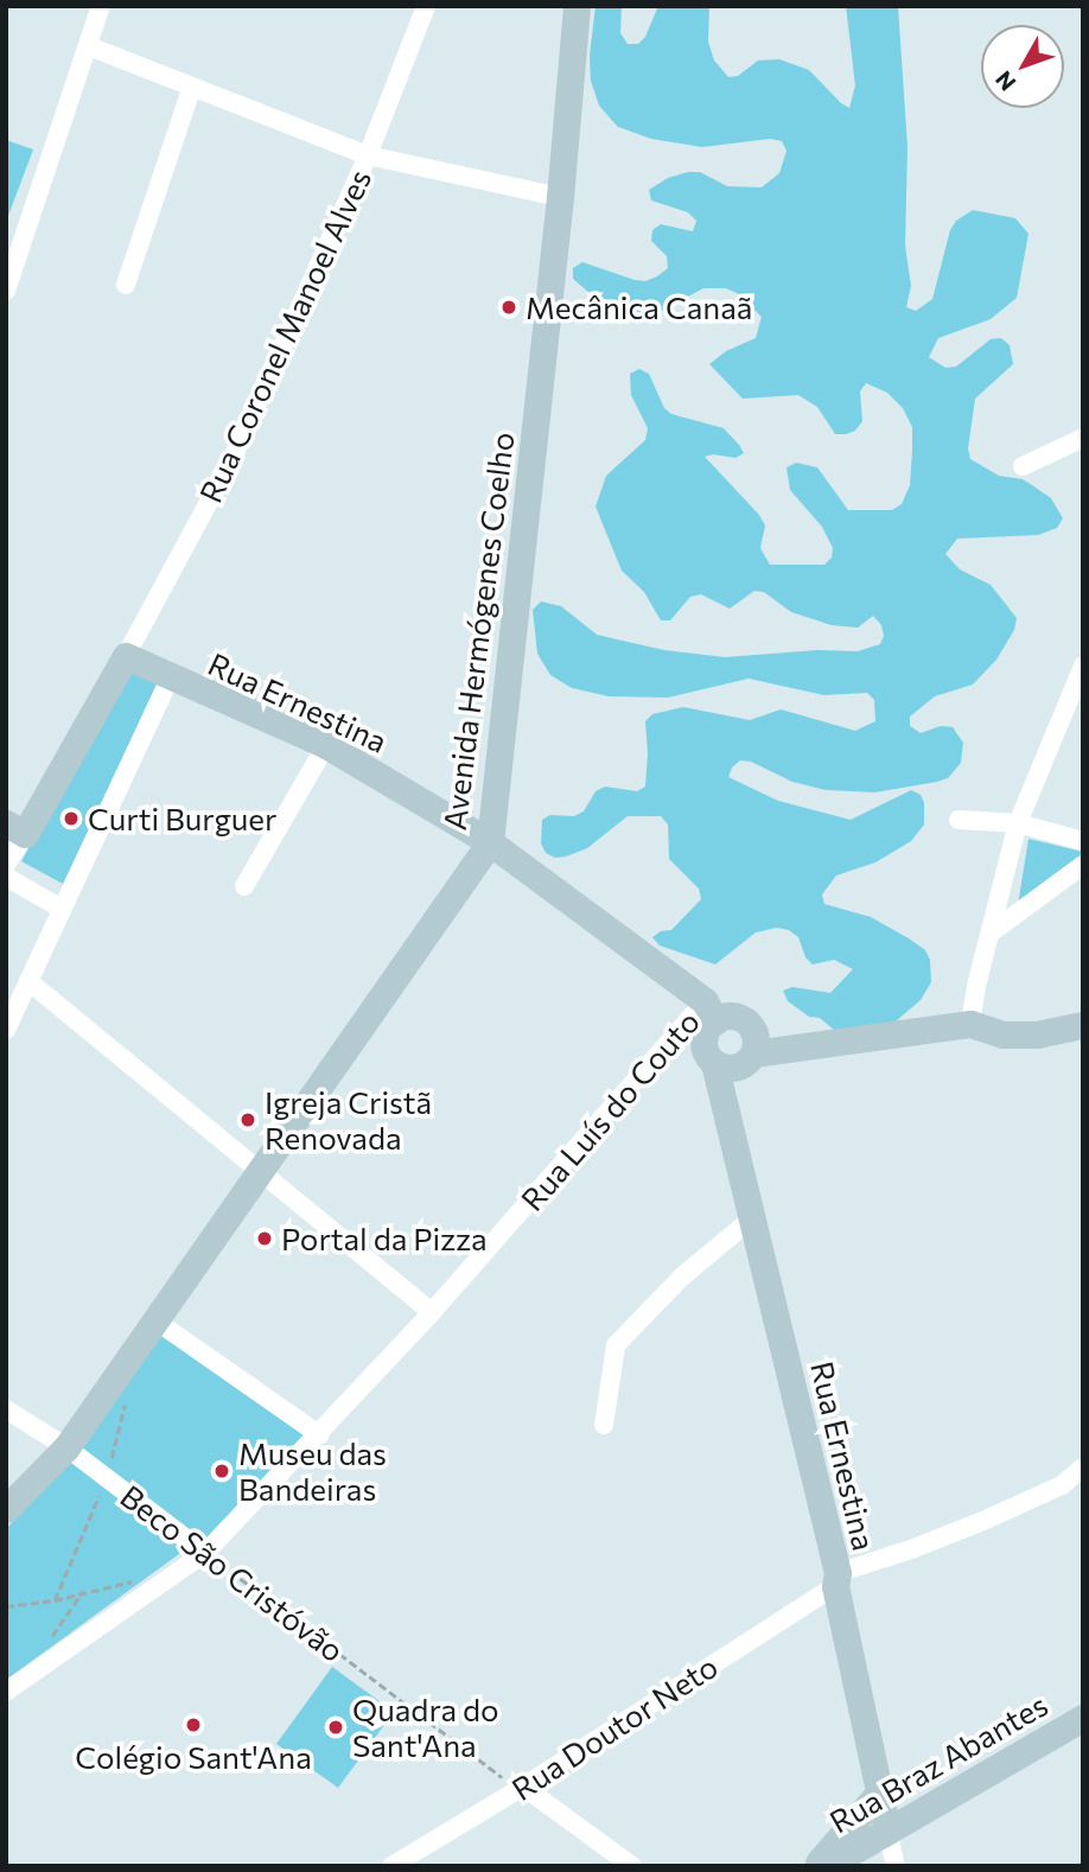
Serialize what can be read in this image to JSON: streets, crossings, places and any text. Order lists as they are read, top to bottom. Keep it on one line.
{"streets":{"street":["Rua Coronel Manoel Alves","Avenida Hermógenes Coelho","Rua Ernestina","Rua Luís do Couto","Beco São Cristóvão","Rua Doutor Neto","Rua Braz Abantes"]},"crossings":[["Rua Coronel Manoel Alves","Rua Ernestina"],["Avenida Hermógenes Coelho","Rua Ernestina"],["Avenida Hermógenes Coelho","Beco São Cristóvão"],["Rua Ernestina","Rua Luís do Couto"],["Rua Ernestina","Rua Doutor Neto"],["Rua Ernestina","Rua Braz Abantes"],["Rua Luís do Couto","Beco São Cristóvão"],["Beco São Cristóvão","Rua Doutor Neto"]],"places":["Mecânica Canaã","Curti Burguer","Igreja Cristã Renovada","Portal da Pizza","Museu das Bandeiras","Colégio Sant'Ana","Quadra do Sant'Ana"],"north":"bottom left"}
